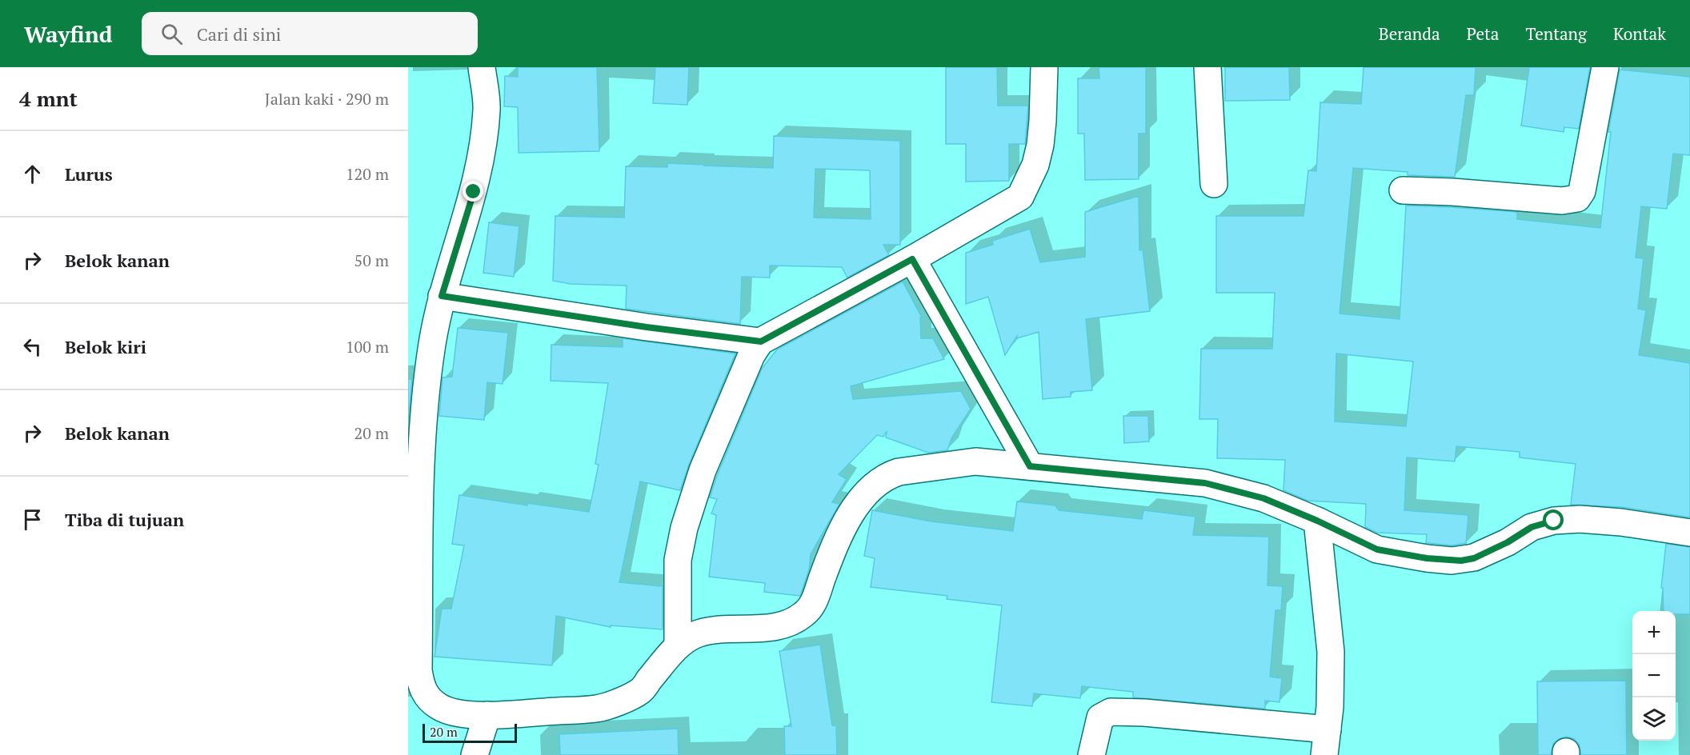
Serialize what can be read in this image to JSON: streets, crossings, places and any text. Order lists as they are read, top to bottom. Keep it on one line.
{"scale_bar":"20 m","page":{"header":"Wayfind","search":"Cari di sini","nav":["Beranda","Peta","Tentang","Kontak"],"heading":["4 mnt","Jalan kaki · 290 m"],"list":[["Lurus","120 m"],["Belok kanan","50 m"],["Belok kiri","100 m"],["Belok kanan","20 m"],"Tiba di tujuan"],"map_buttons":["+","−"],"scale":"20 m"}}
